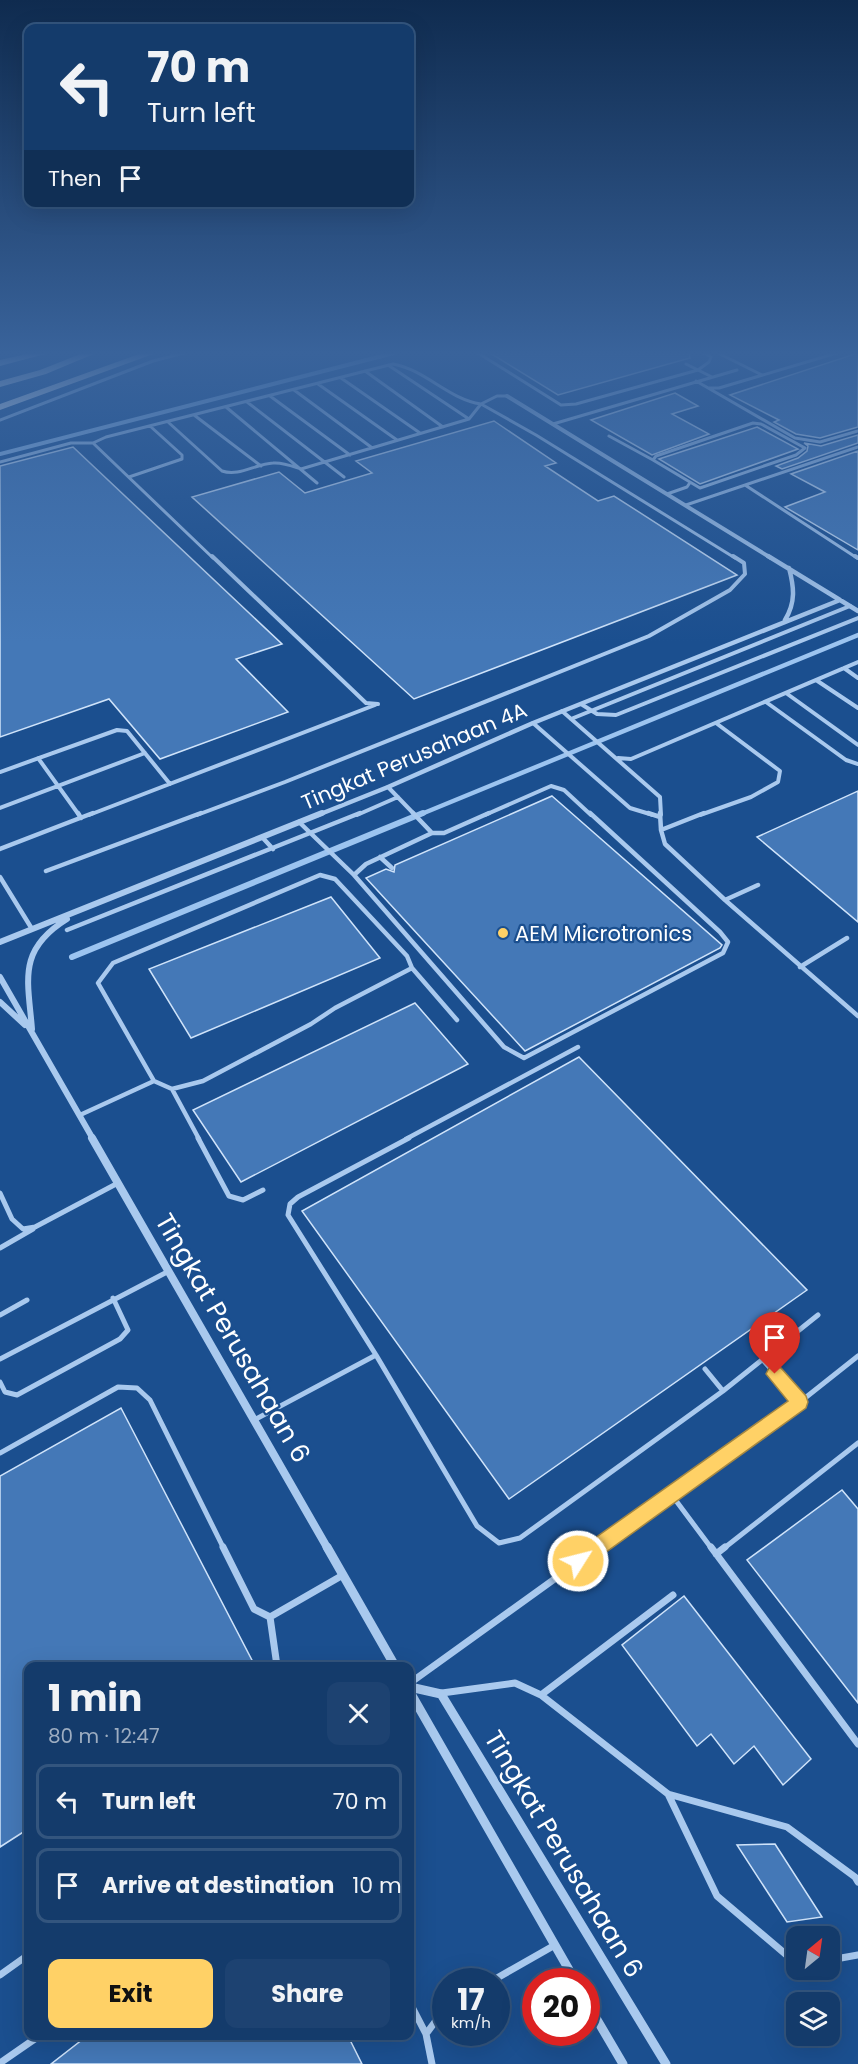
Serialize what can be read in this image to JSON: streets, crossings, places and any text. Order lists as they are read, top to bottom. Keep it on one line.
{"streets":{"street":["Tingkat Perusahaan 4A","Tingkat Perusahaan 6"]},"crossings":[["Tingkat Perusahaan 4A","Tingkat Perusahaan 6"]],"places":["AEM Microtronics"],"north":"top right","page":{"turn":["70 m","Turn left"],"then":"Then","heading":["1 min","80 m · 12:47"],"list":[{"name":"Turn left","value":"70 m"},{"name":"Arrive at destination","value":"10 m"}],"buttons":["Exit","Share"],"speed":"17 km/h","limit":"20"}}
